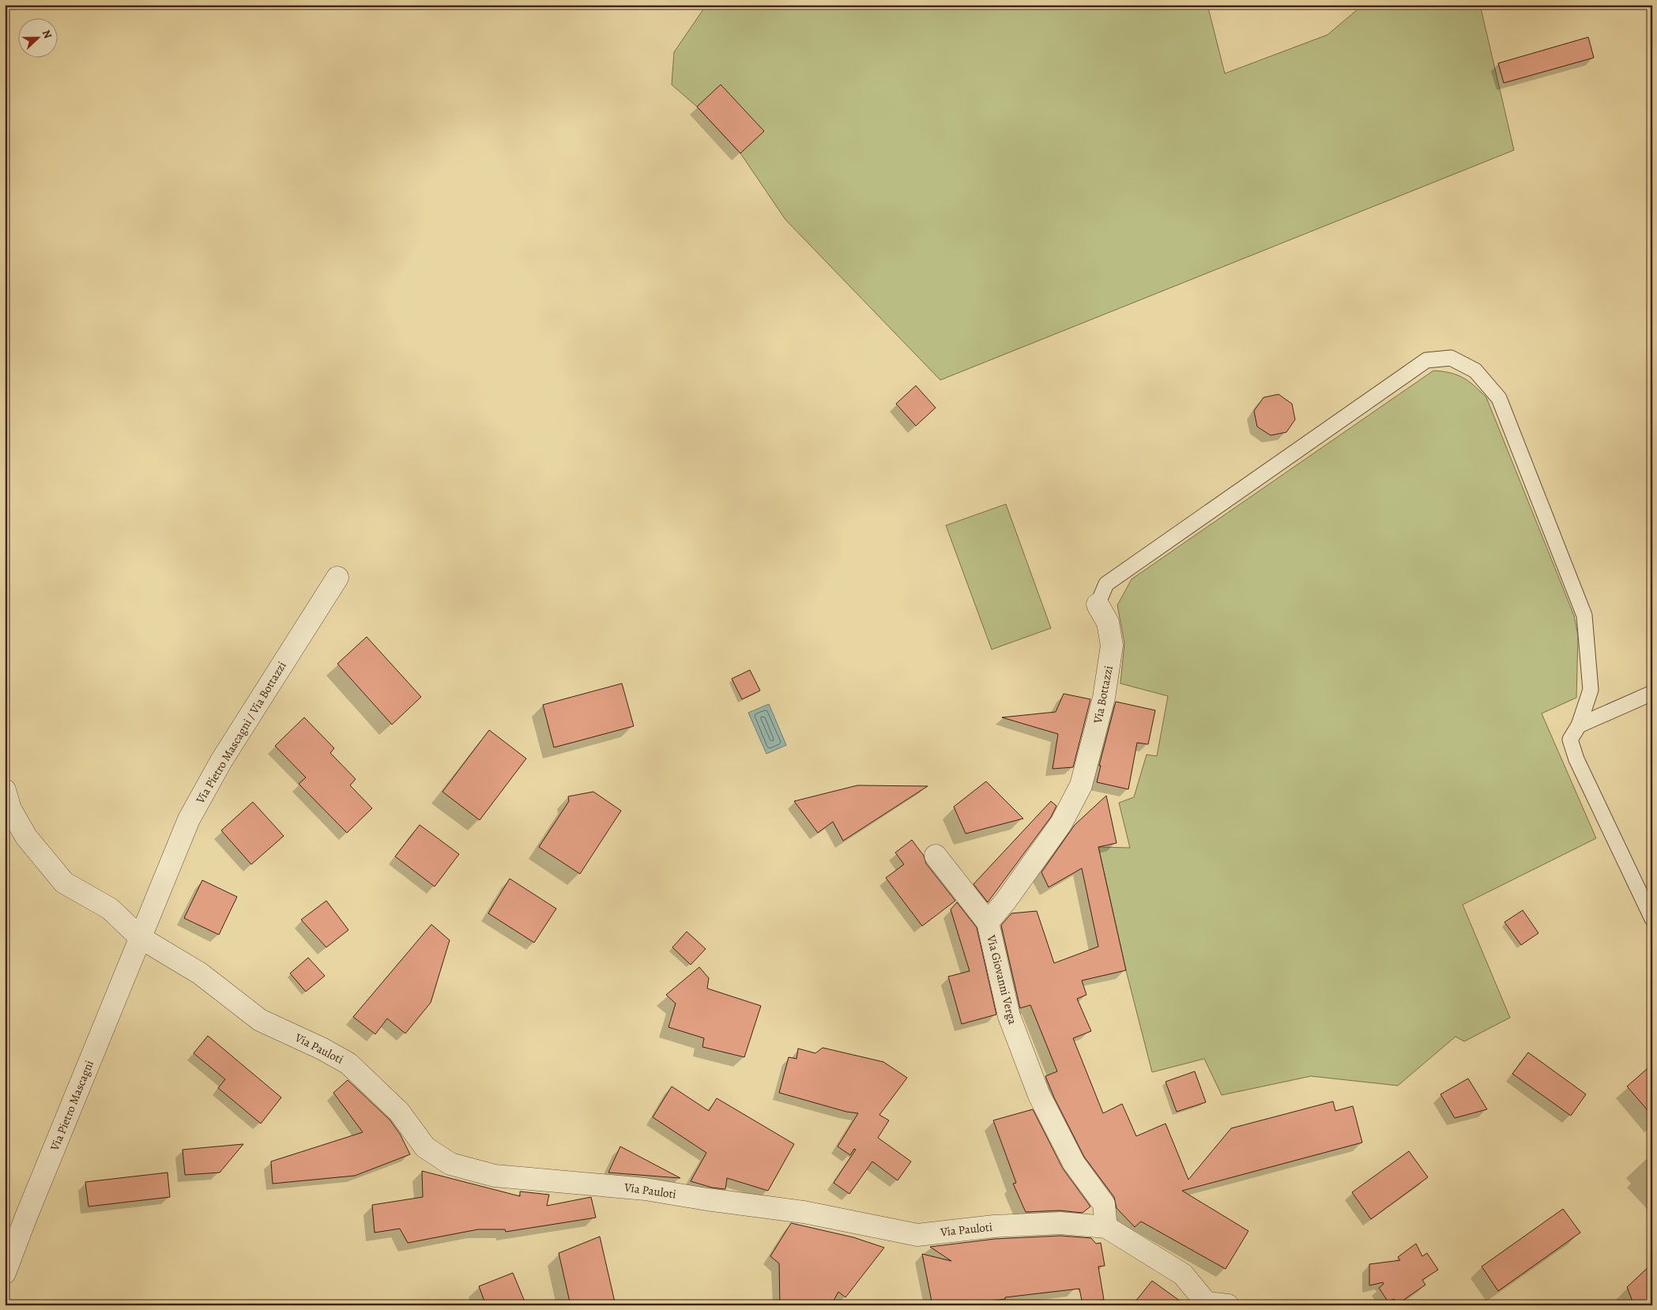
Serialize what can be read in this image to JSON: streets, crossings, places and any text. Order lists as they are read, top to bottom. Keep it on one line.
{"streets":{"street":["Via Bottazzi","Via Pietro Mascagni / Via Bottazzi","Via Giovanni Verga","Via Pauloti","Via Pietro Mascagni"]},"crossings":[["Via Bottazzi","Via Giovanni Verga"],["Via Pietro Mascagni / Via Bottazzi","Via Pauloti"],["Via Pietro Mascagni / Via Bottazzi","Via Pietro Mascagni"],["Via Giovanni Verga","Via Pauloti"],["Via Pauloti","Via Pietro Mascagni"]],"north":"right"}
